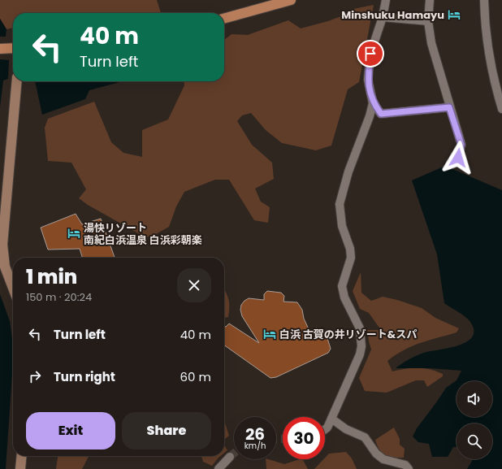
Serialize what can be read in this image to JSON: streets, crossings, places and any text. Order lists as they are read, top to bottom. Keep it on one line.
{"places":{"hotel":["Minshuku Hamayu","湯快リゾート 南紀白浜温泉 白浜彩朝楽","白浜 古賀の井リゾート&スパ"]},"page":{"turn":["40 m","Turn left"],"heading":["1 min","150 m · 20:24"],"list":[{"name":"Turn left","value":"40 m"},{"name":"Turn right","value":"60 m"}],"buttons":["Exit","Share"],"speed":"26 km/h","limit":"30"}}
